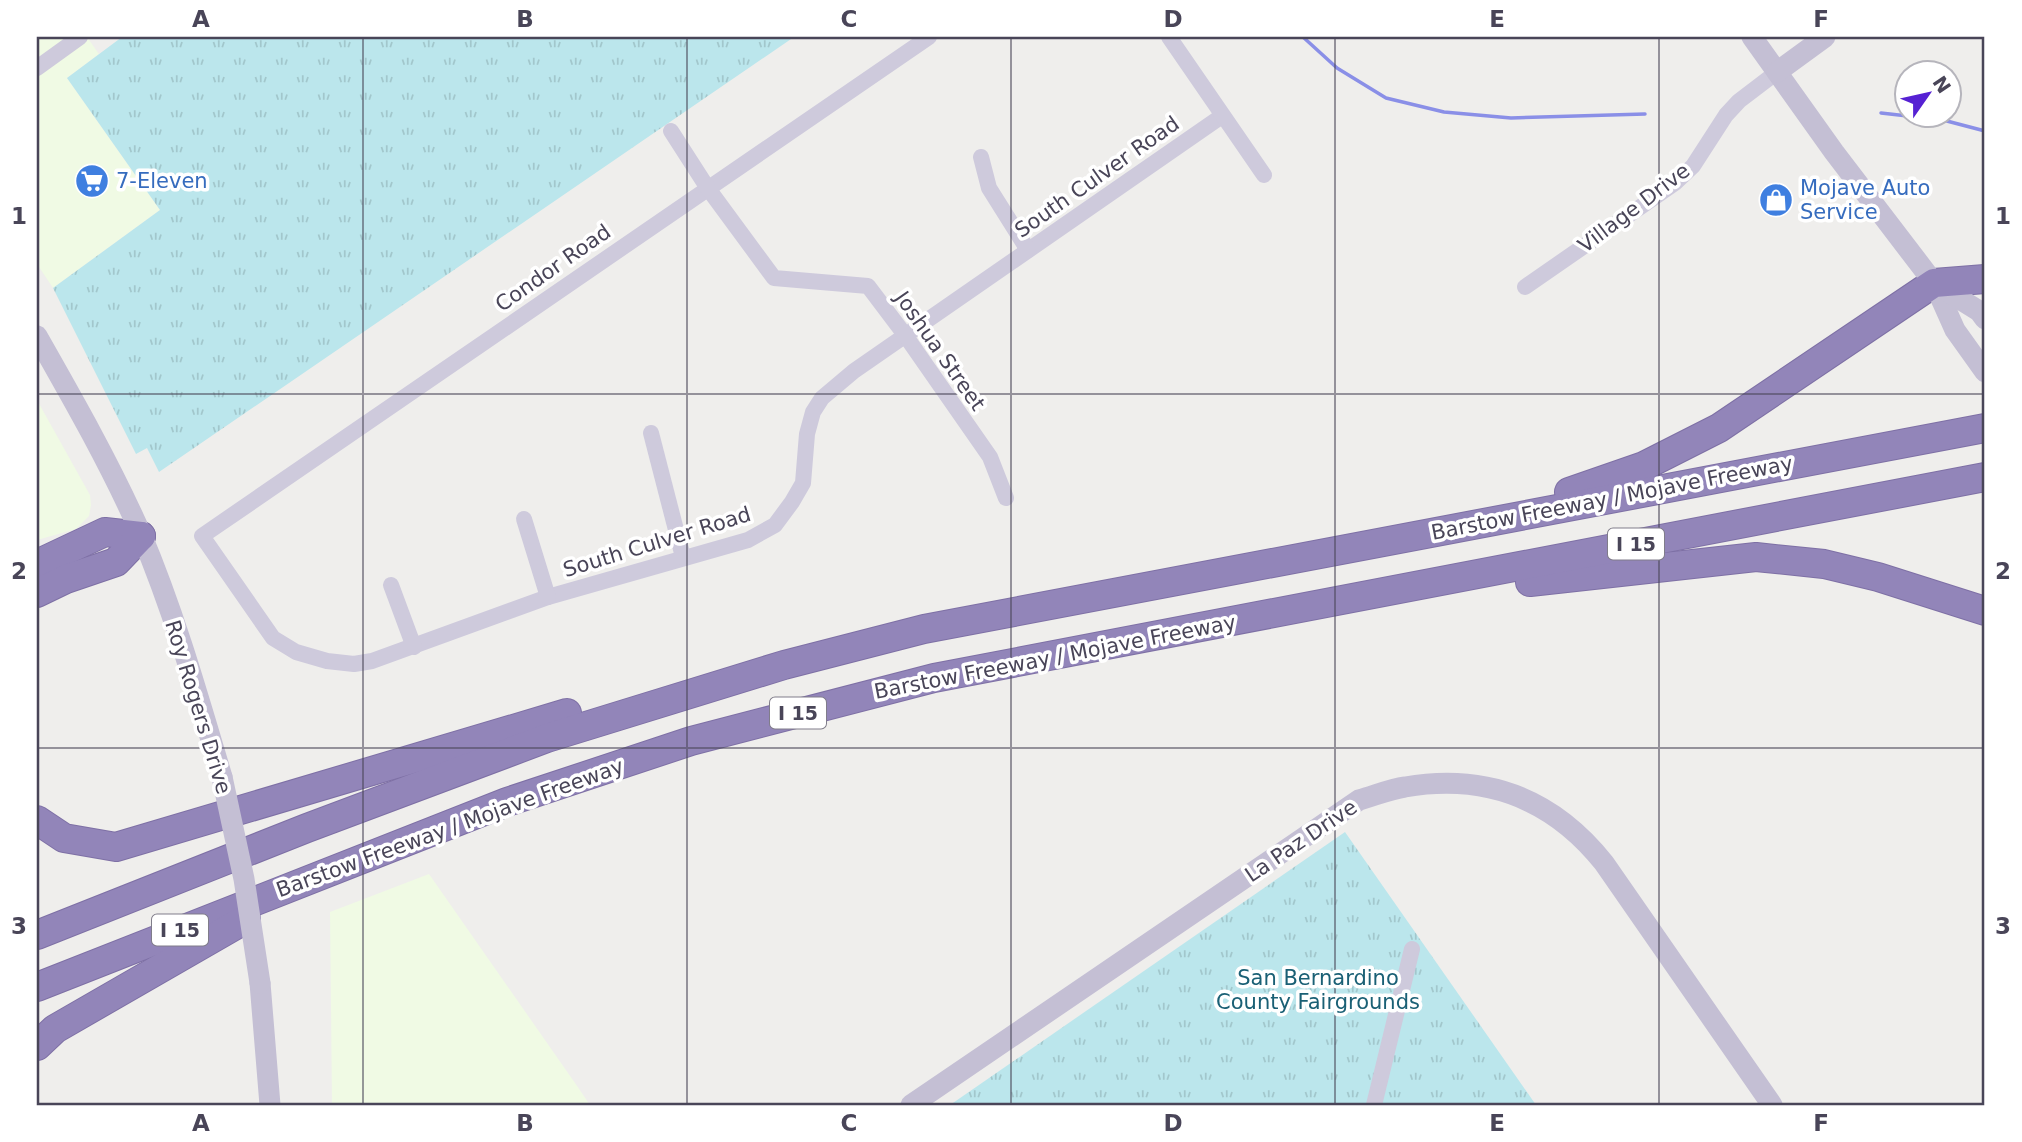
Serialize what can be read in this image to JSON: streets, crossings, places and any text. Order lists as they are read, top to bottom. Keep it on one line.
{"streets":{"highway":["Barstow Freeway / Mojave Freeway","I 15"],"main road":["Village Drive","Roy Rogers Drive","La Paz Drive"],"street":["South Culver Road","Condor Road","Joshua Street"]},"crossings":[["South Culver Road","Condor Road"],["South Culver Road","Joshua Street"],["Condor Road","Joshua Street"]],"parks":["San Bernardino County Fairgrounds"],"places":{"supermarket":["7-Eleven"],"shop":["Mojave Auto Service"]},"north":"top right","grid":{"columns":["A","B","C","D","E","F"],"rows":["1","2","3"]}}
